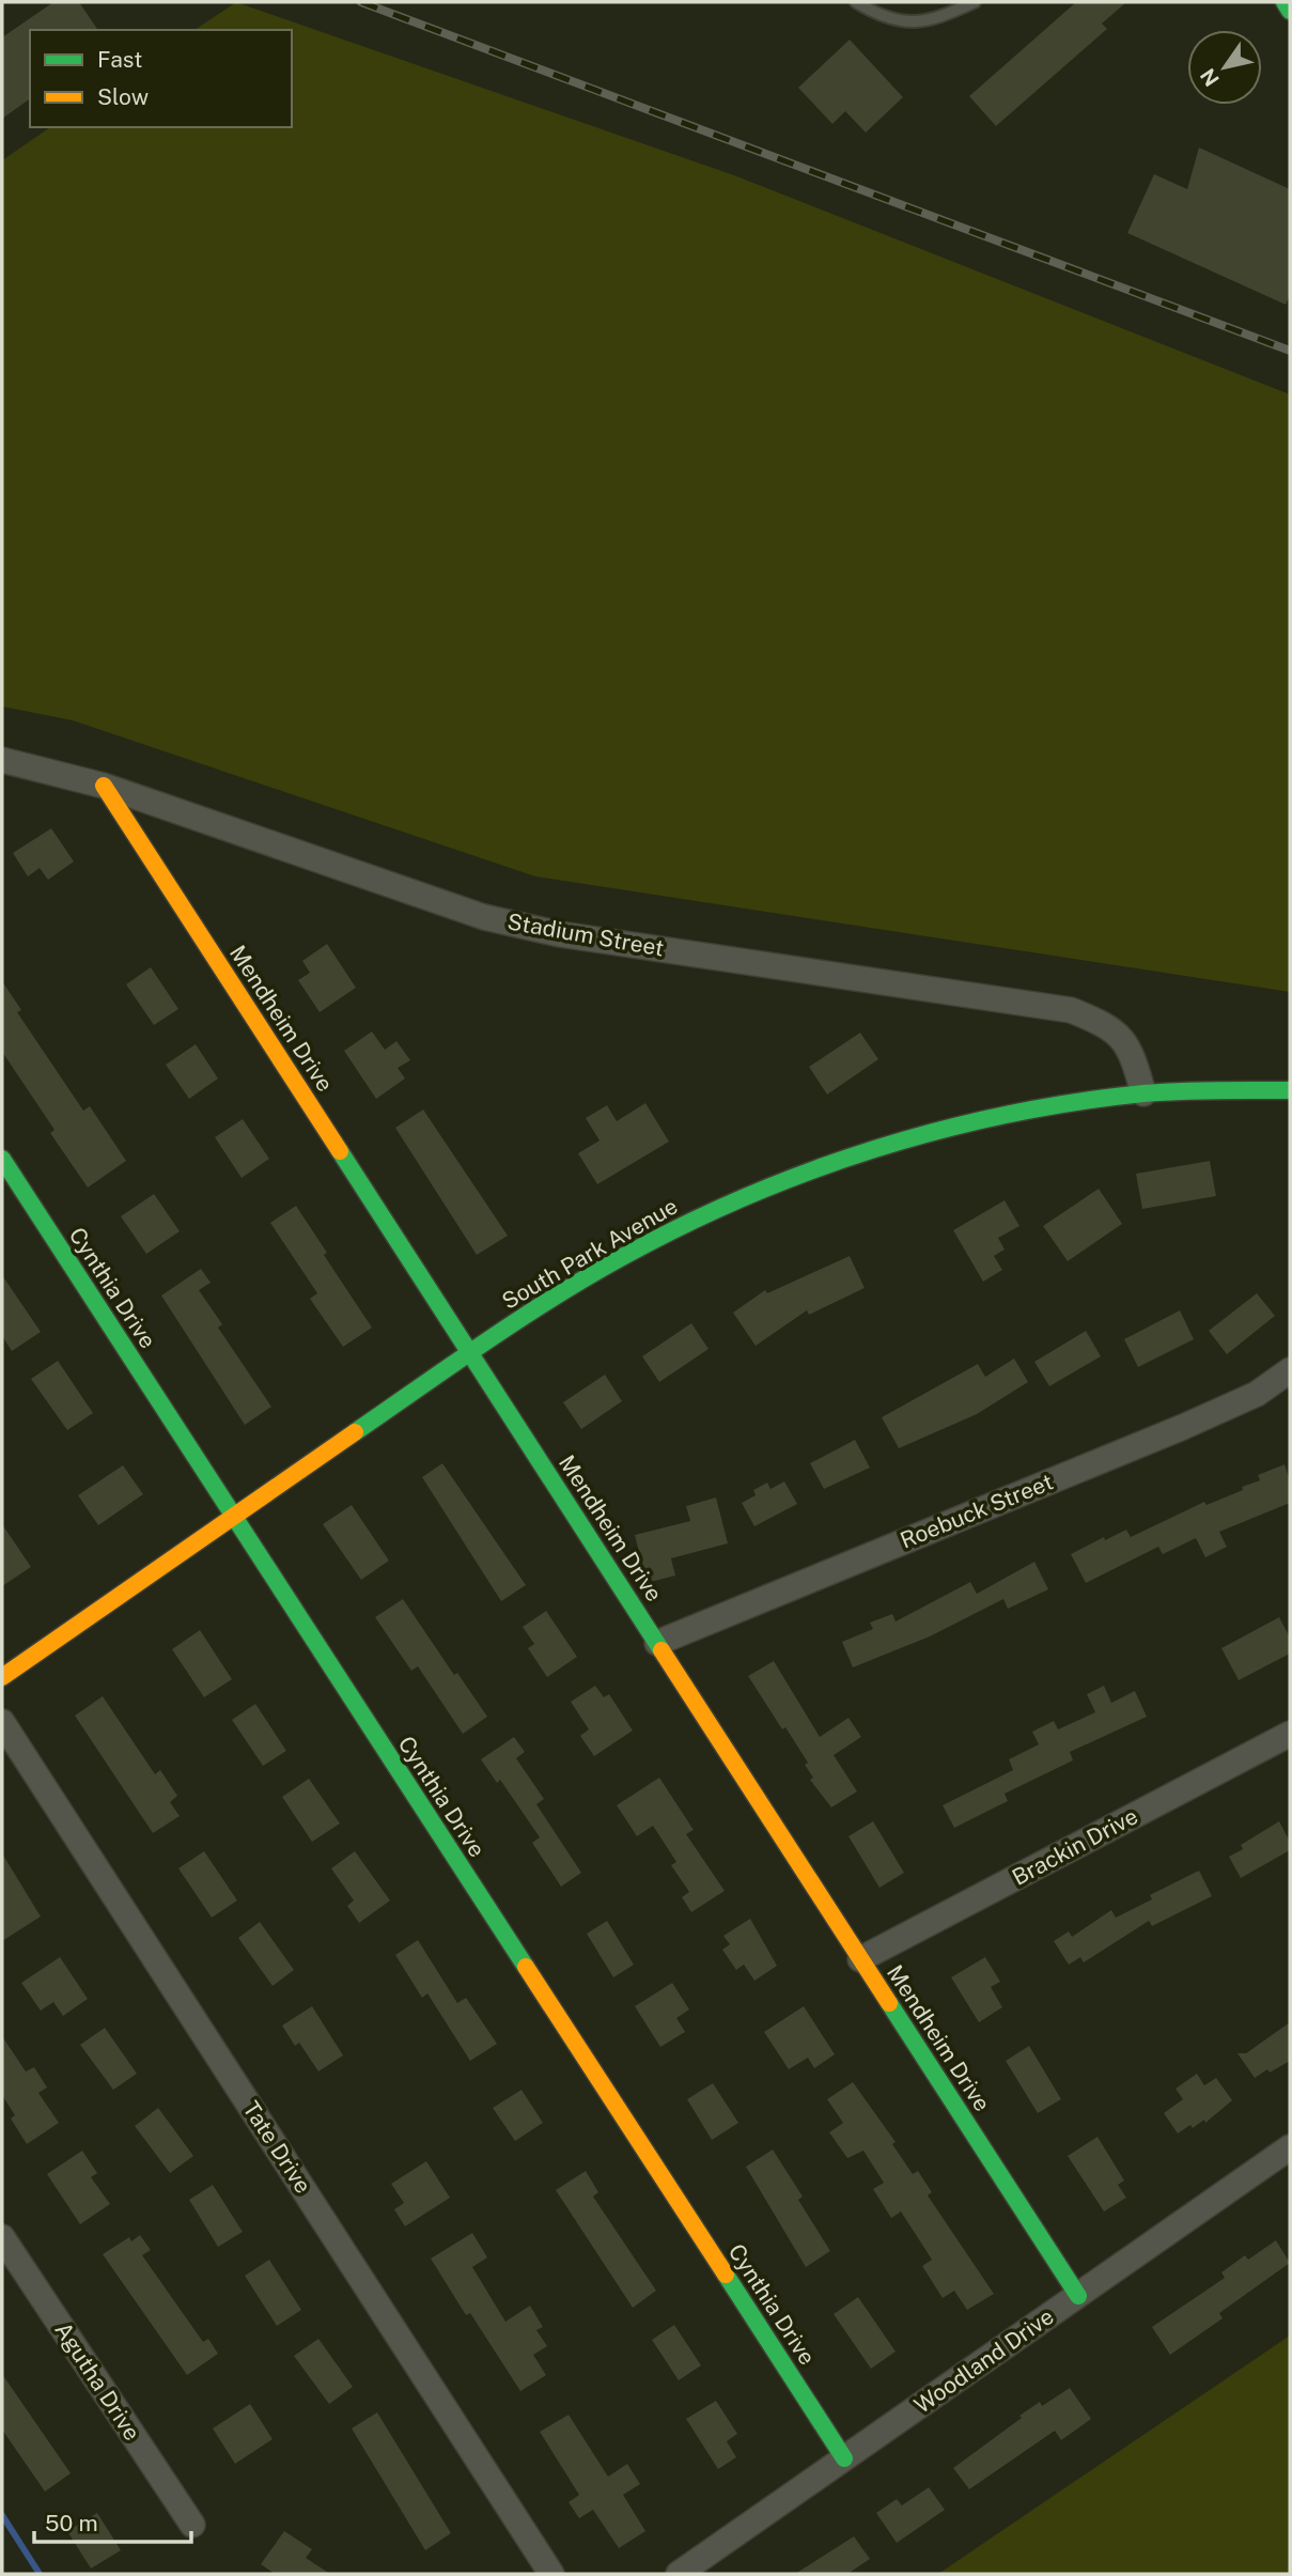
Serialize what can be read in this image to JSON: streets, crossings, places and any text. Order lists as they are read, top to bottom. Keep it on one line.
{"streets":{"street":["Stadium Street","Mendheim Drive","South Park Avenue","Cynthia Drive","Roebuck Street","Brackin Drive","Tate Drive","Woodland Drive","Agutha Drive"]},"crossings":[["Stadium Street","Mendheim Drive"],["Stadium Street","South Park Avenue"],["Mendheim Drive","South Park Avenue"],["Mendheim Drive","Roebuck Street"],["Mendheim Drive","Brackin Drive"],["Mendheim Drive","Woodland Drive"],["South Park Avenue","Cynthia Drive"],["Cynthia Drive","Woodland Drive"]],"legend":["Fast","Slow"],"scale_bar":"50 m","north":"bottom left"}
